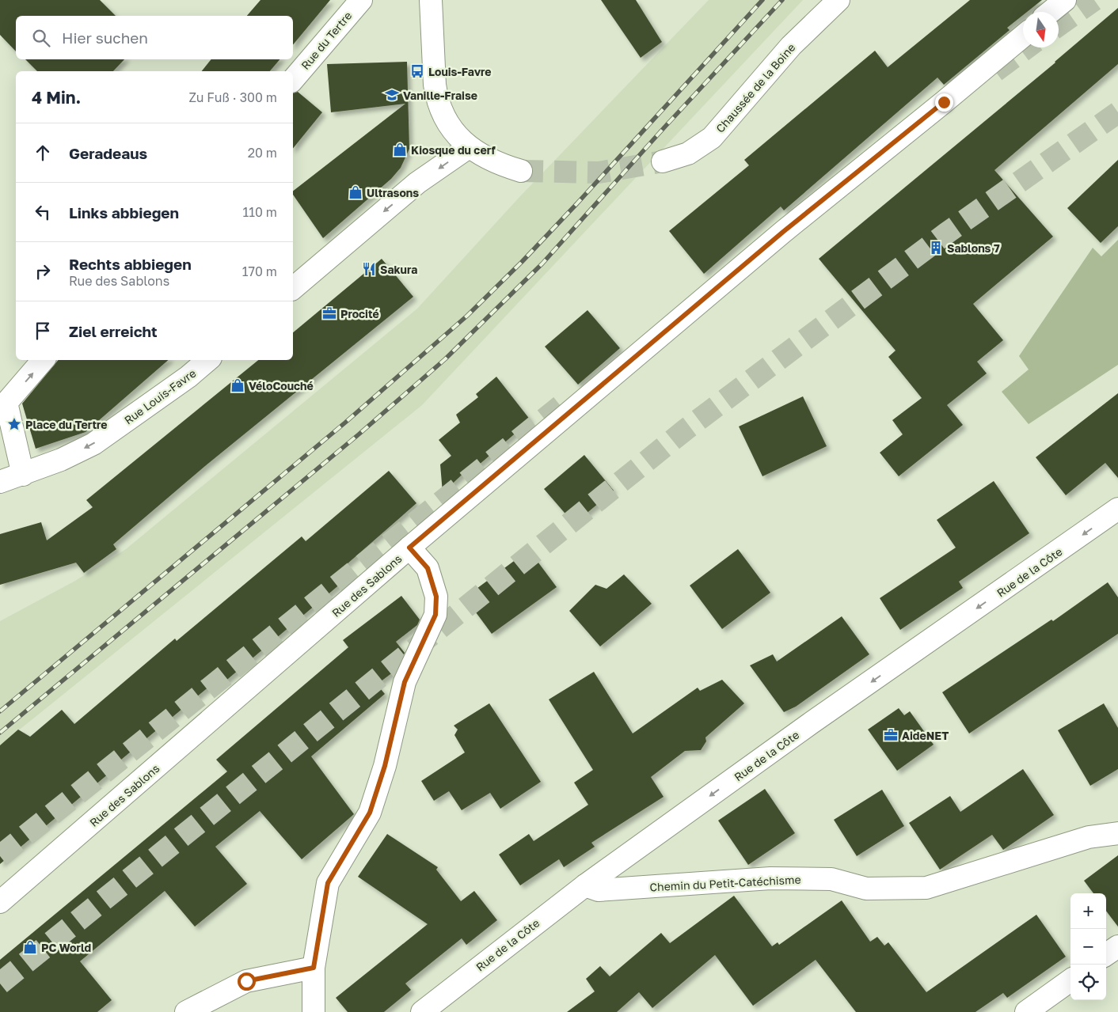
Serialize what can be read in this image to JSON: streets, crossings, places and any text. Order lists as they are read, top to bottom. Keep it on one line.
{"streets":{"street":["Rue du Tertre","Chaussée de la Boine","Rue Louis-Favre","Rue de la Côte","Rue des Sablons","Chemin du Petit-Catéchisme"]},"crossings":[["Rue de la Côte","Chemin du Petit-Catéchisme"]],"one_way":["Rue Louis-Favre","Rue de la Côte"],"places":{"bus stop":["Louis-Favre"],"school or university":["Vanille-Fraise"],"shop":["Kiosque du cerf","Ultrasons","VéloCouché","PC World"],"building":["Sablons 7"],"restaurant":["Sakura"],"office":["Procité","AideNET"],"place":["Place du Tertre"]},"north":"bottom","page":{"search":"Hier suchen","heading":["4 Min.","Zu Fuß · 300 m"],"list":[["Geradeaus","20 m"],["Links abbiegen","110 m"],["Rechts abbiegen","Rue des Sablons","170 m"],"Ziel erreicht"],"map_buttons":["+","−"]}}
